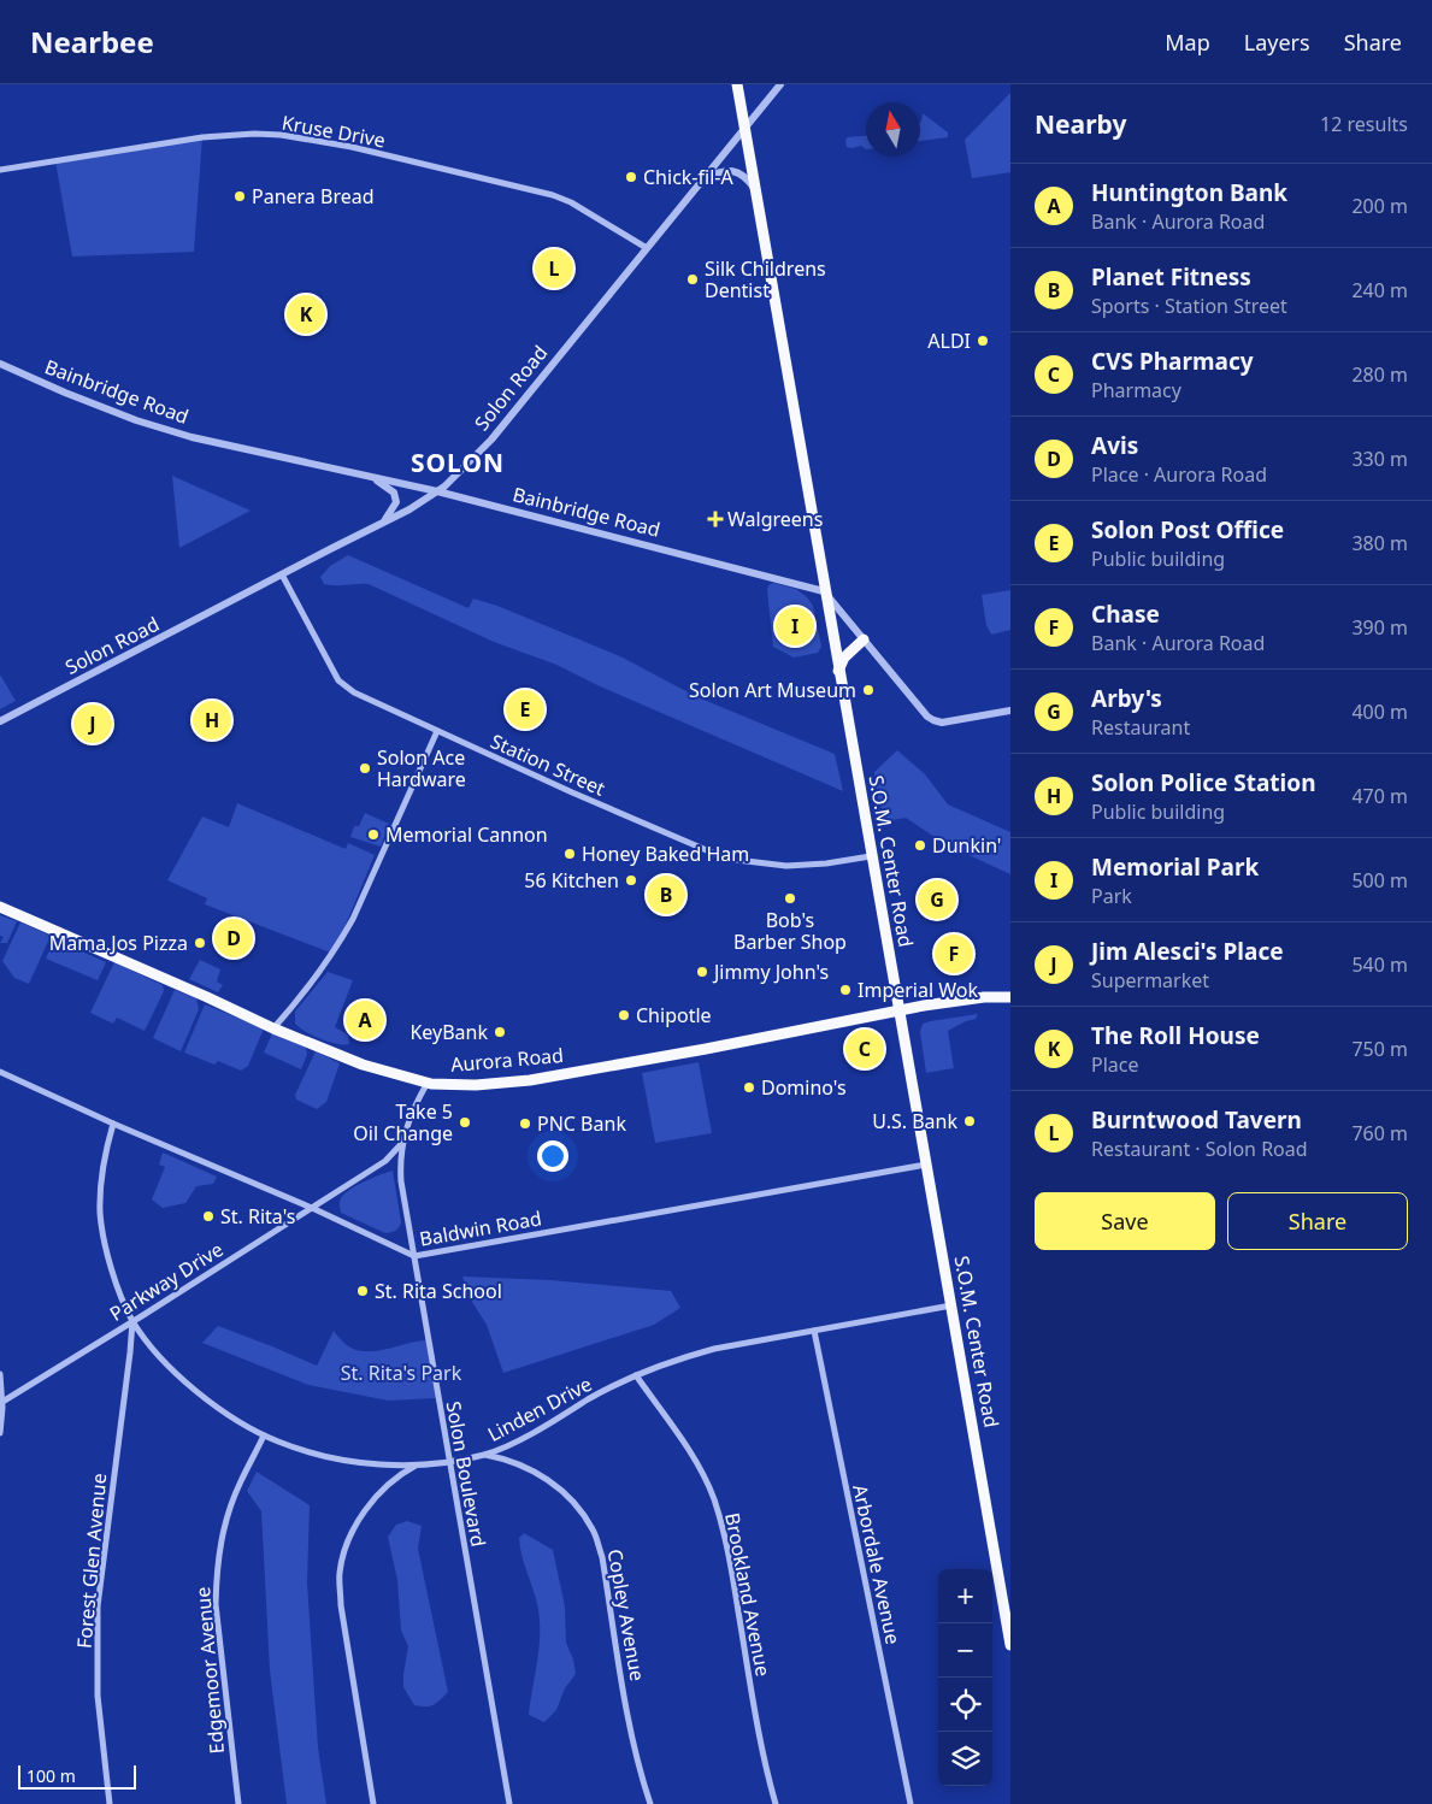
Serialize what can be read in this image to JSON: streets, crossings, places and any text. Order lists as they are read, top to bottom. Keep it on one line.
{"streets":{"main road":["S.O.M. Center Road","Aurora Road"],"street":["Kruse Drive","Solon Road","Bainbridge Road","Station Street","Baldwin Road","Parkway Drive","Linden Drive","Solon Boulevard","Forest Glen Avenue","Arbordale Avenue","Brookland Avenue","Copley Avenue","Edgemoor Avenue"]},"crossings":[["Kruse Drive","Solon Road"],["Solon Road","Bainbridge Road"],["Solon Road","Station Street"],["Solon Road","S.O.M. Center Road"],["Bainbridge Road","S.O.M. Center Road"],["Station Street","S.O.M. Center Road"],["S.O.M. Center Road","Aurora Road"],["S.O.M. Center Road","Baldwin Road"],["S.O.M. Center Road","Linden Drive"],["Aurora Road","Solon Boulevard"],["Baldwin Road","Parkway Drive"],["Baldwin Road","Linden Drive"],["Baldwin Road","Solon Boulevard"],["Parkway Drive","Linden Drive"],["Parkway Drive","Solon Boulevard"],["Parkway Drive","Forest Glen Avenue"],["Linden Drive","Solon Boulevard"],["Linden Drive","Forest Glen Avenue"],["Linden Drive","Arbordale Avenue"],["Linden Drive","Brookland Avenue"],["Linden Drive","Copley Avenue"],["Linden Drive","Edgemoor Avenue"]],"districts":["SOLON"],"parks":["St. Rita's Park"],"places":{"other":["Chick-fil-A","Panera Bread","Silk Childrens Dentist","ALDI","Solon Art Museum","Solon Ace Hardware","Memorial Cannon","Dunkin'","Honey Baked Ham","56 Kitchen","Bob's Barber Shop","Mama Jos Pizza","Jimmy John's","Imperial Wok","Chipotle","KeyBank","Domino's","U.S. Bank","Take 5 Oil Change","PNC Bank","St. Rita's","St. Rita School"],"health":["Walgreens"]},"scale_bar":"100 m","north":"top","page":{"header":"Nearbee","nav":["Map","Layers","Share"],"heading":["Nearby","12 results"],"list":[{"mark":"A","name":"Huntington Bank","note":"Bank · Aurora Road","value":"200 m"},{"mark":"B","name":"Planet Fitness","note":"Sports · Station Street","value":"240 m"},{"mark":"C","name":"CVS Pharmacy","note":"Pharmacy","value":"280 m"},{"mark":"D","name":"Avis","note":"Place · Aurora Road","value":"330 m"},{"mark":"E","name":"Solon Post Office","note":"Public building","value":"380 m"},{"mark":"F","name":"Chase","note":"Bank · Aurora Road","value":"390 m"},{"mark":"G","name":"Arby's","note":"Restaurant","value":"400 m"},{"mark":"H","name":"Solon Police Station","note":"Public building","value":"470 m"},{"mark":"I","name":"Memorial Park","note":"Park","value":"500 m"},{"mark":"J","name":"Jim Alesci's Place","note":"Supermarket","value":"540 m"},{"mark":"K","name":"The Roll House","note":"Place","value":"750 m"},{"mark":"L","name":"Burntwood Tavern","note":"Restaurant · Solon Road","value":"760 m"}],"pins":["L","K","I","E","H","J","B","G","D","F","A","C"],"buttons":["Save","Share"],"map_buttons":["+","−"],"scale":"100 m"}}
